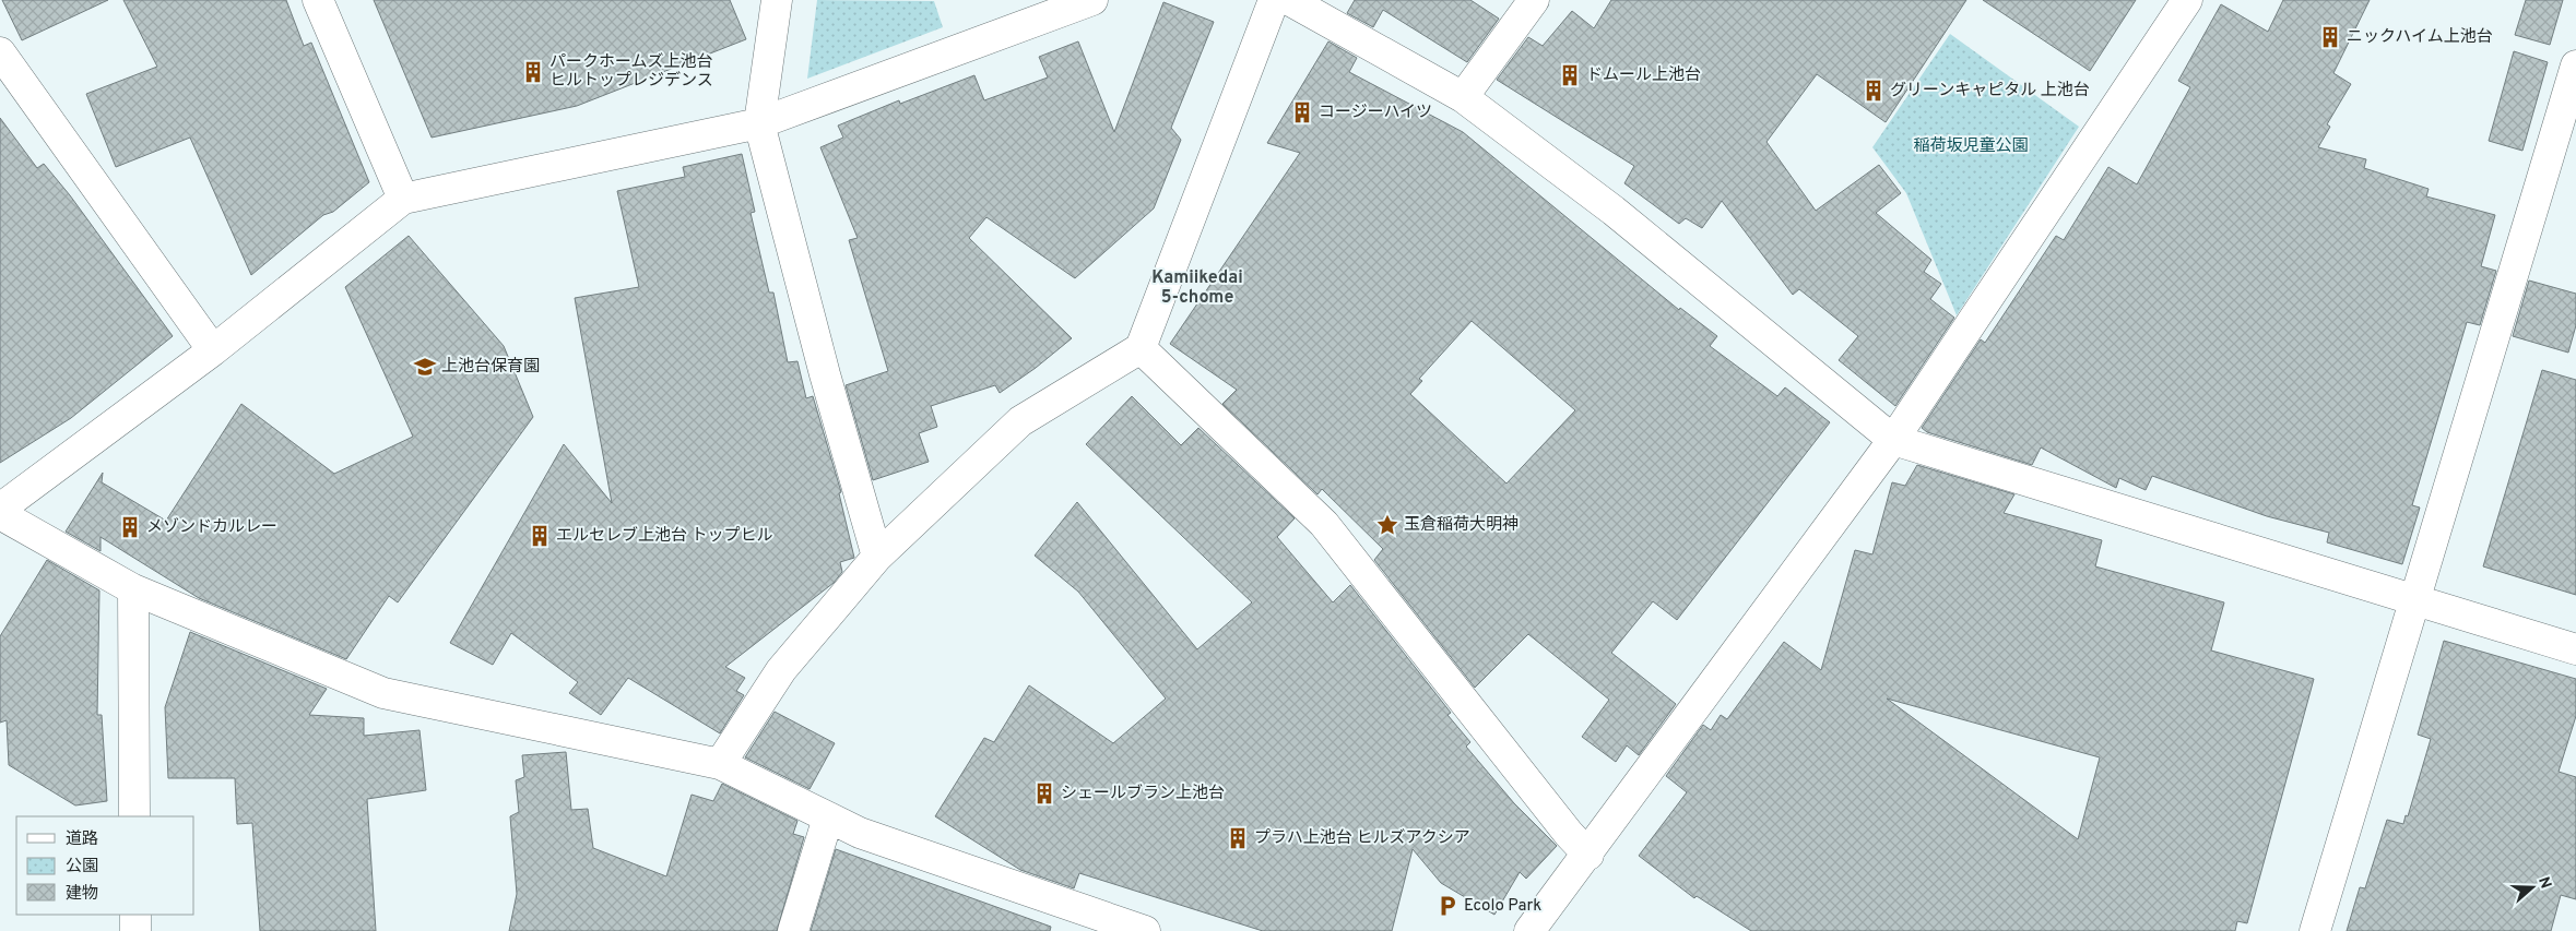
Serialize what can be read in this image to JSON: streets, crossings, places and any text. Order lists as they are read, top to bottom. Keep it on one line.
{"districts":["Kamiikedai 5-chome"],"parks":["稲荷坂児童公園"],"places":{"building":["ニックハイム上池台","パークホームズ上池台 ヒルトップレジデンス","ドムール上池台","グリーンキャピタル 上池台","コージーハイツ","メゾンドカルレー","エルセレブ上池台 トップヒル","シェールブラン上池台","プラハ上池台 ヒルズアクシア"],"school or university":["上池台保育園"],"place":["玉倉稲荷大明神"],"parking":["Ecolo Park"]},"legend":["道路","公園","建物"],"north":"right"}
